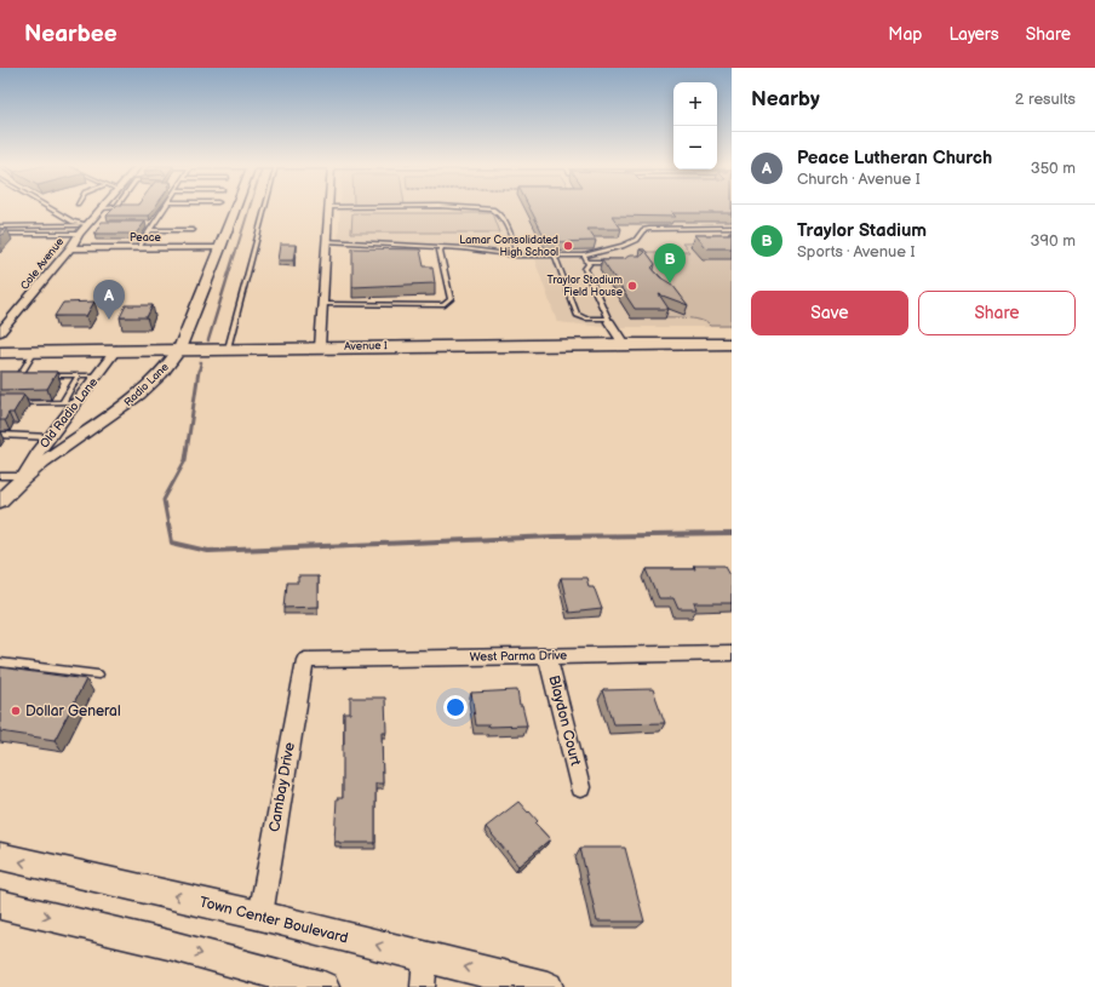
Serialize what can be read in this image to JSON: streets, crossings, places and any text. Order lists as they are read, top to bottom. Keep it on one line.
{"streets":{"main road":["Avenue I"],"street":["Peace","Cole Avenue","Radio Lane","Old Radio Lane","West Parma Drive","Blaydon Court","Cambay Drive","Town Center Boulevard"]},"crossings":[["Peace","Cole Avenue"],["Peace","Radio Lane"],["Avenue I","Radio Lane"],["Avenue I","Old Radio Lane"],["Radio Lane","Old Radio Lane"],["West Parma Drive","Blaydon Court"],["West Parma Drive","Cambay Drive"],["Cambay Drive","Town Center Boulevard"]],"places":["Lamar Consolidated High School","Traylor Stadium Field House","Dollar General"],"page":{"header":"Nearbee","nav":["Map","Layers","Share"],"heading":["Nearby","2 results"],"map_buttons":["+","−"],"list":[{"mark":"A","name":"Peace Lutheran Church","note":"Church · Avenue I","value":"350 m"},{"mark":"B","name":"Traylor Stadium","note":"Sports · Avenue I","value":"390 m"}],"pins":["B","A"],"buttons":["Save","Share"]}}
